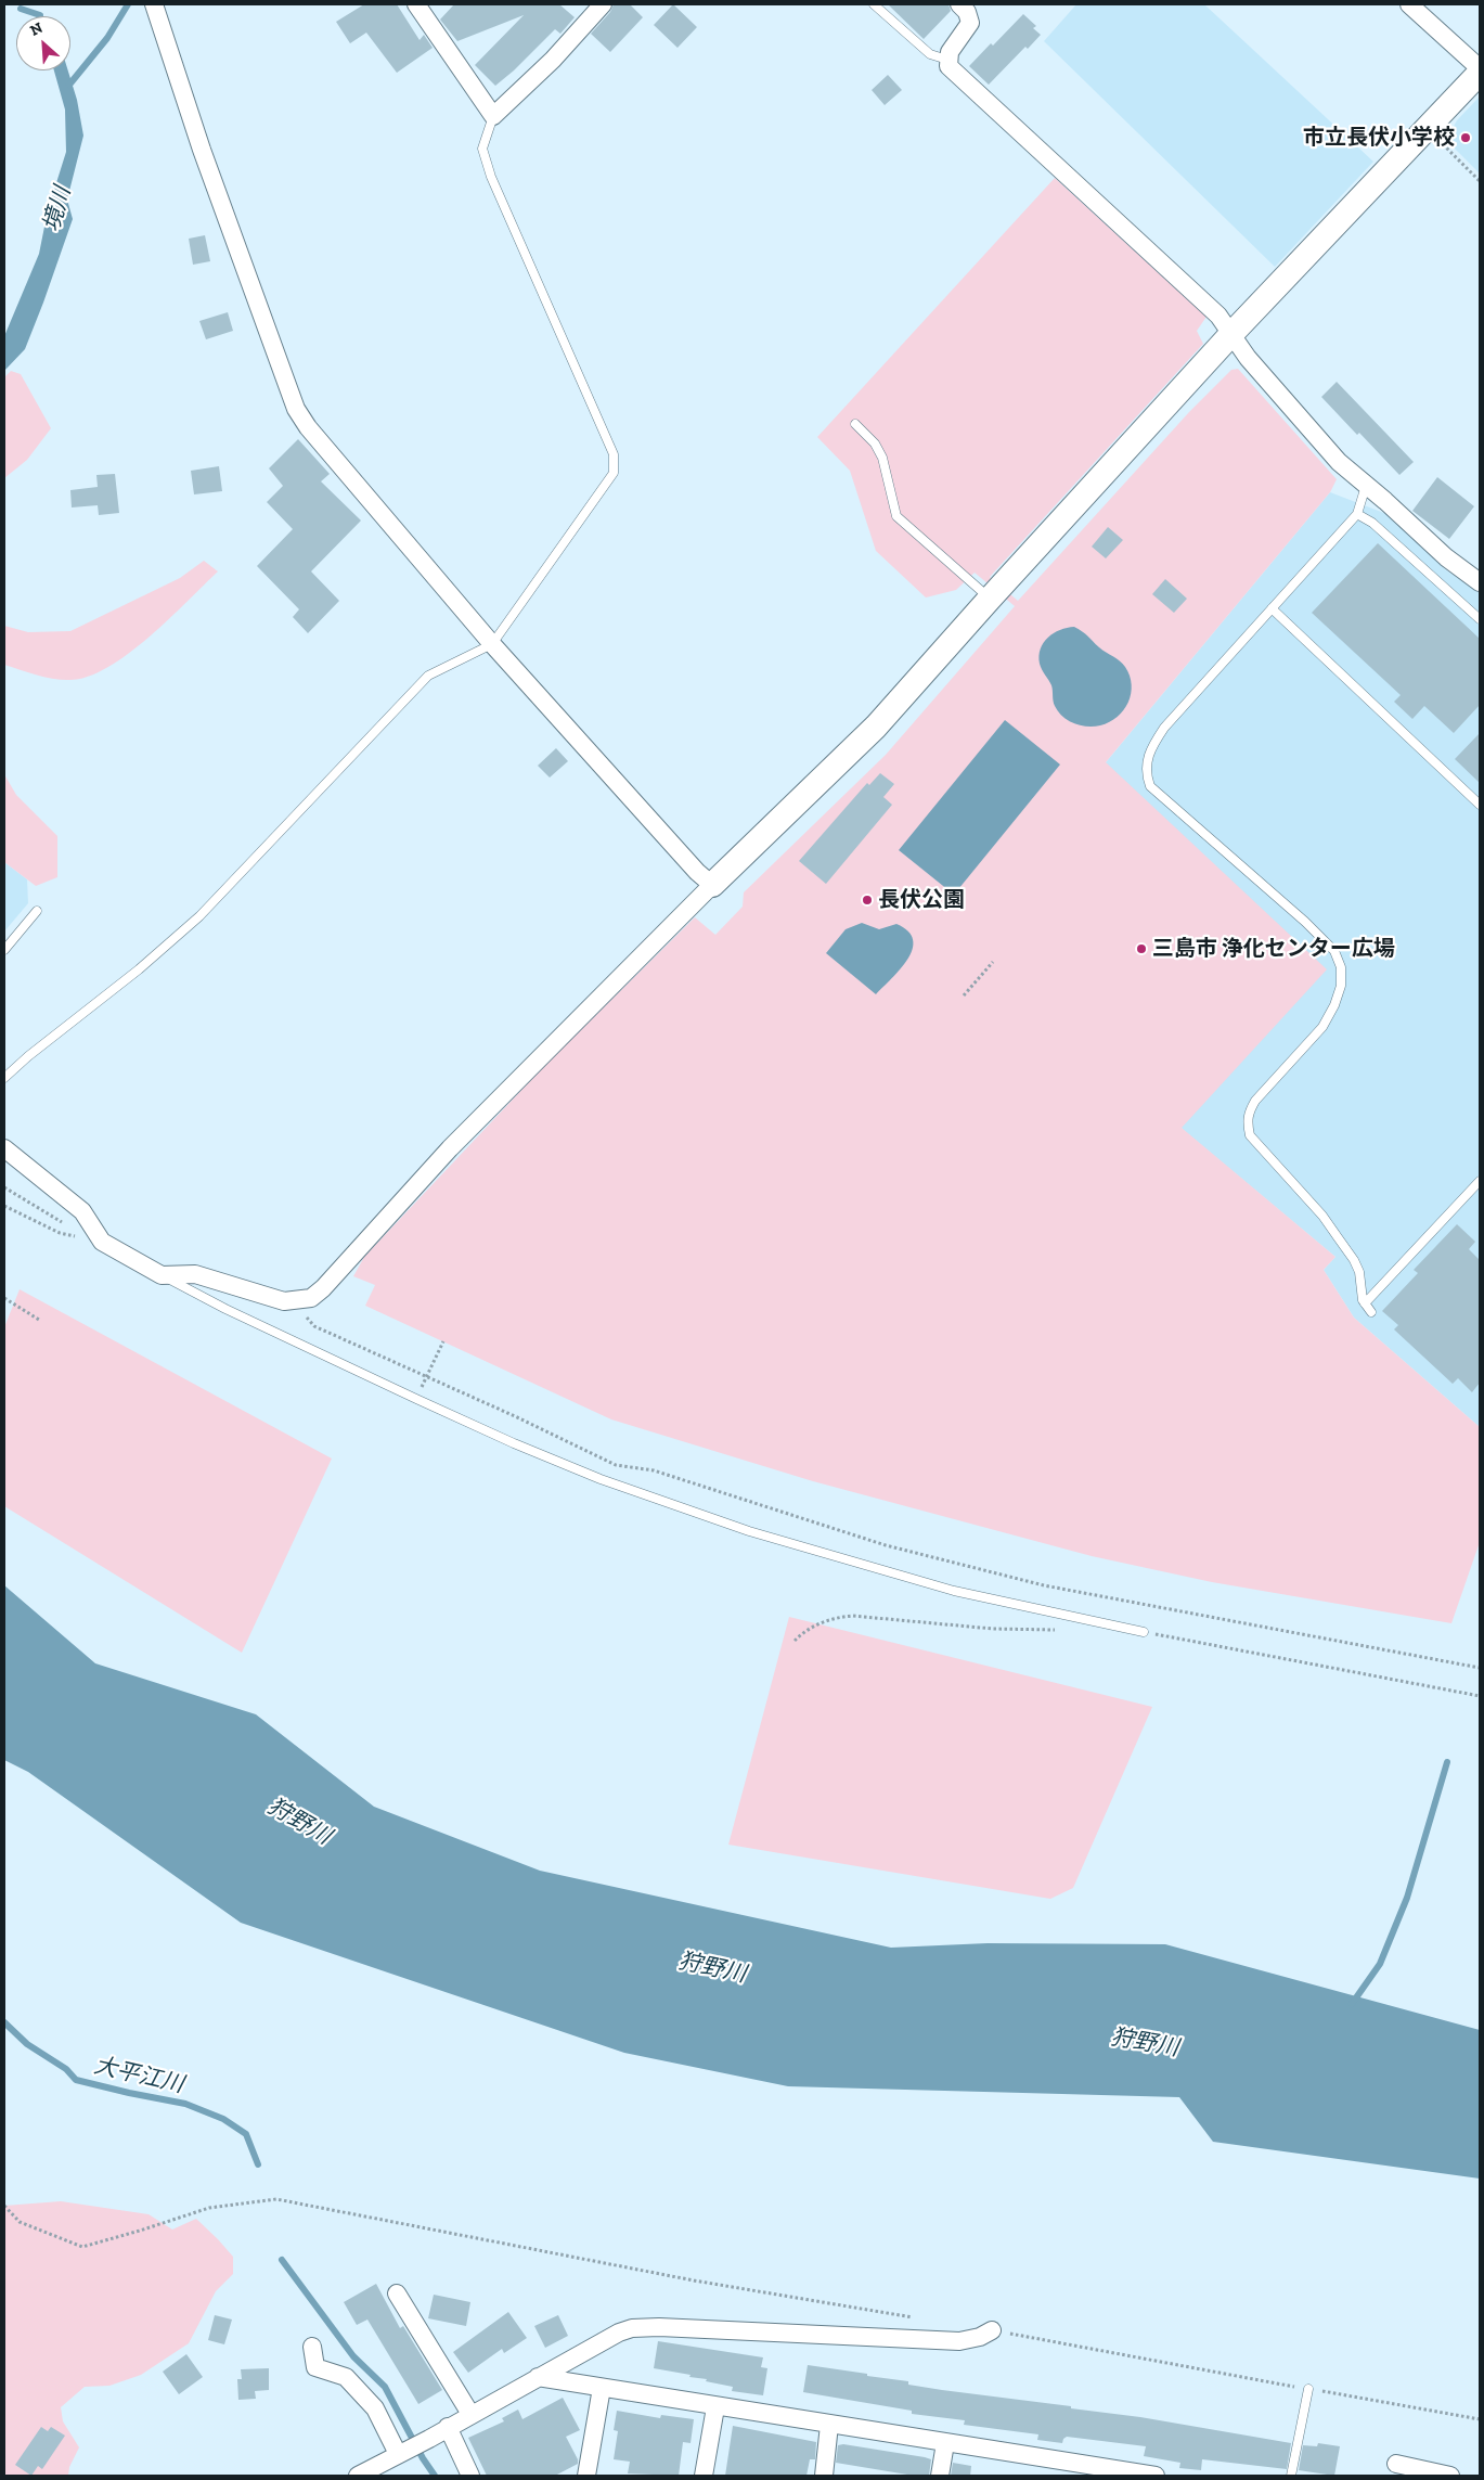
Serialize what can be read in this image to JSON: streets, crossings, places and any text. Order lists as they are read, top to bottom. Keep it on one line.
{"water":["境川","狩野川","大平江川"],"places":["市立長伏小学校","長伏公園","三島市 浄化センター広場"],"north":"top left"}
